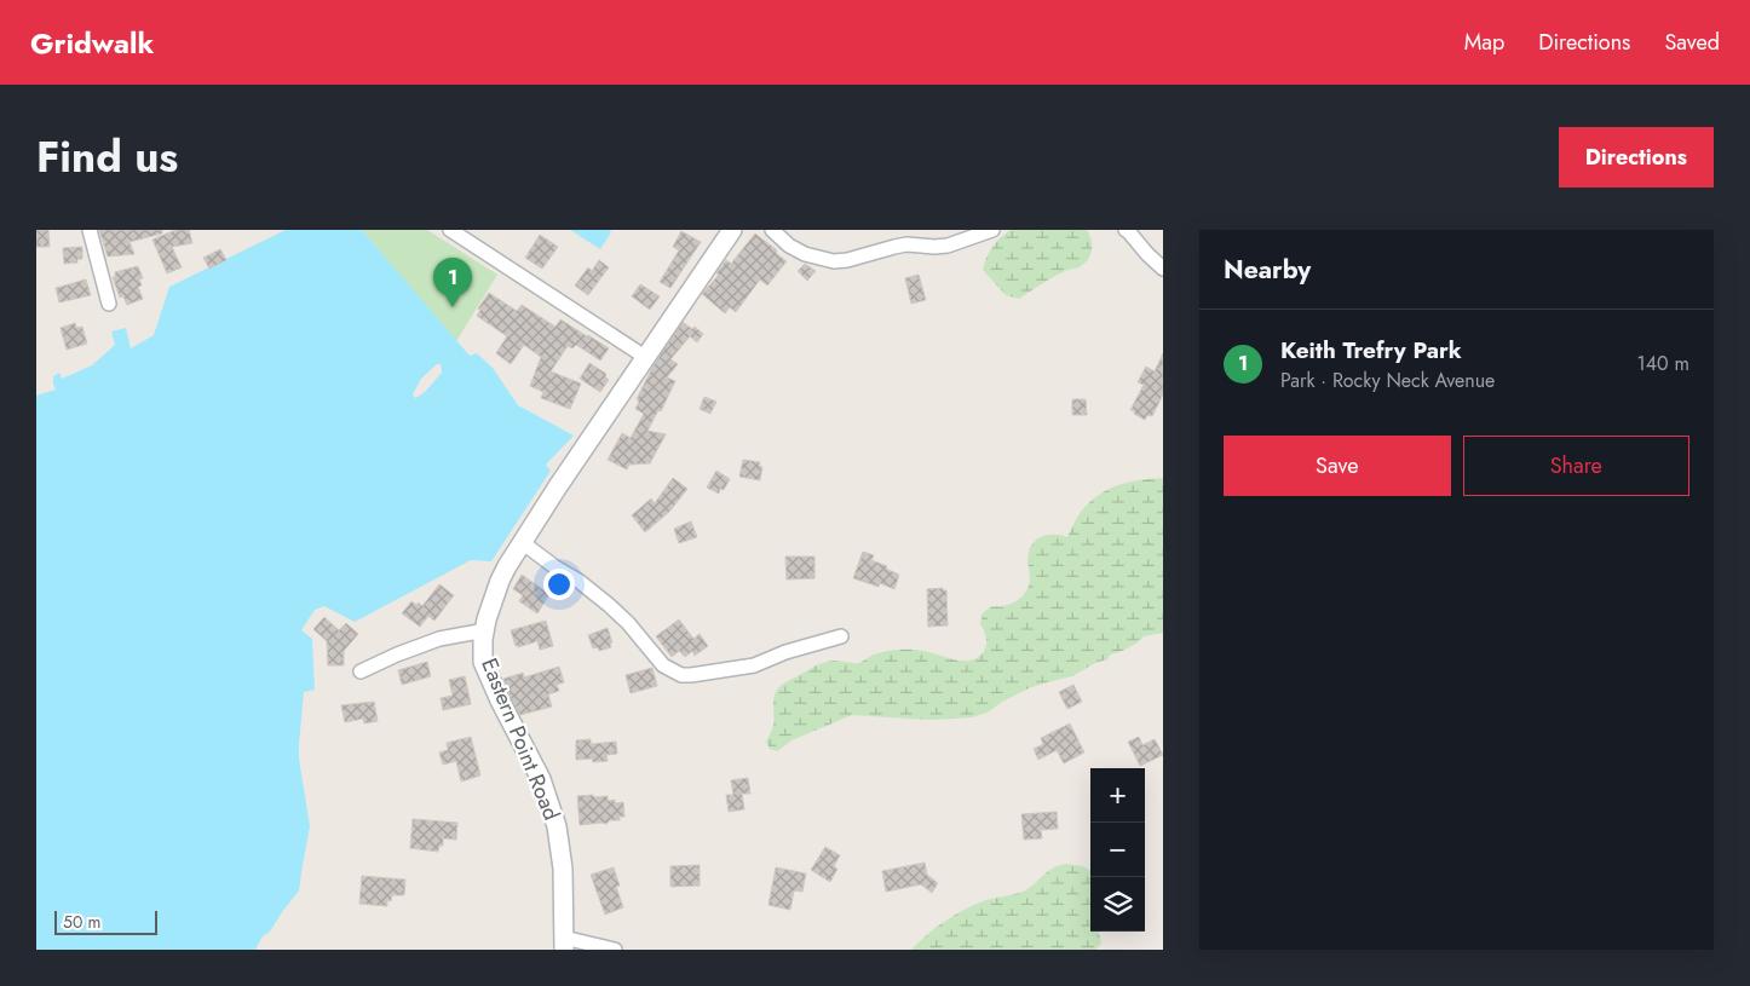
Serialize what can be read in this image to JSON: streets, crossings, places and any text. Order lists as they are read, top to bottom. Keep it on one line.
{"streets":{"main road":["Eastern Point Road"]},"scale_bar":"50 m","page":{"header":"Gridwalk","nav":["Map","Directions","Saved"],"title":"Find us","buttons":["Directions",["Save","Share"]],"heading":"Nearby","pins":"1","list":[{"mark":"1","name":"Keith Trefry Park","note":"Park · Rocky Neck Avenue","value":"140 m"}],"map_buttons":["+","−"],"scale":"50 m"}}
